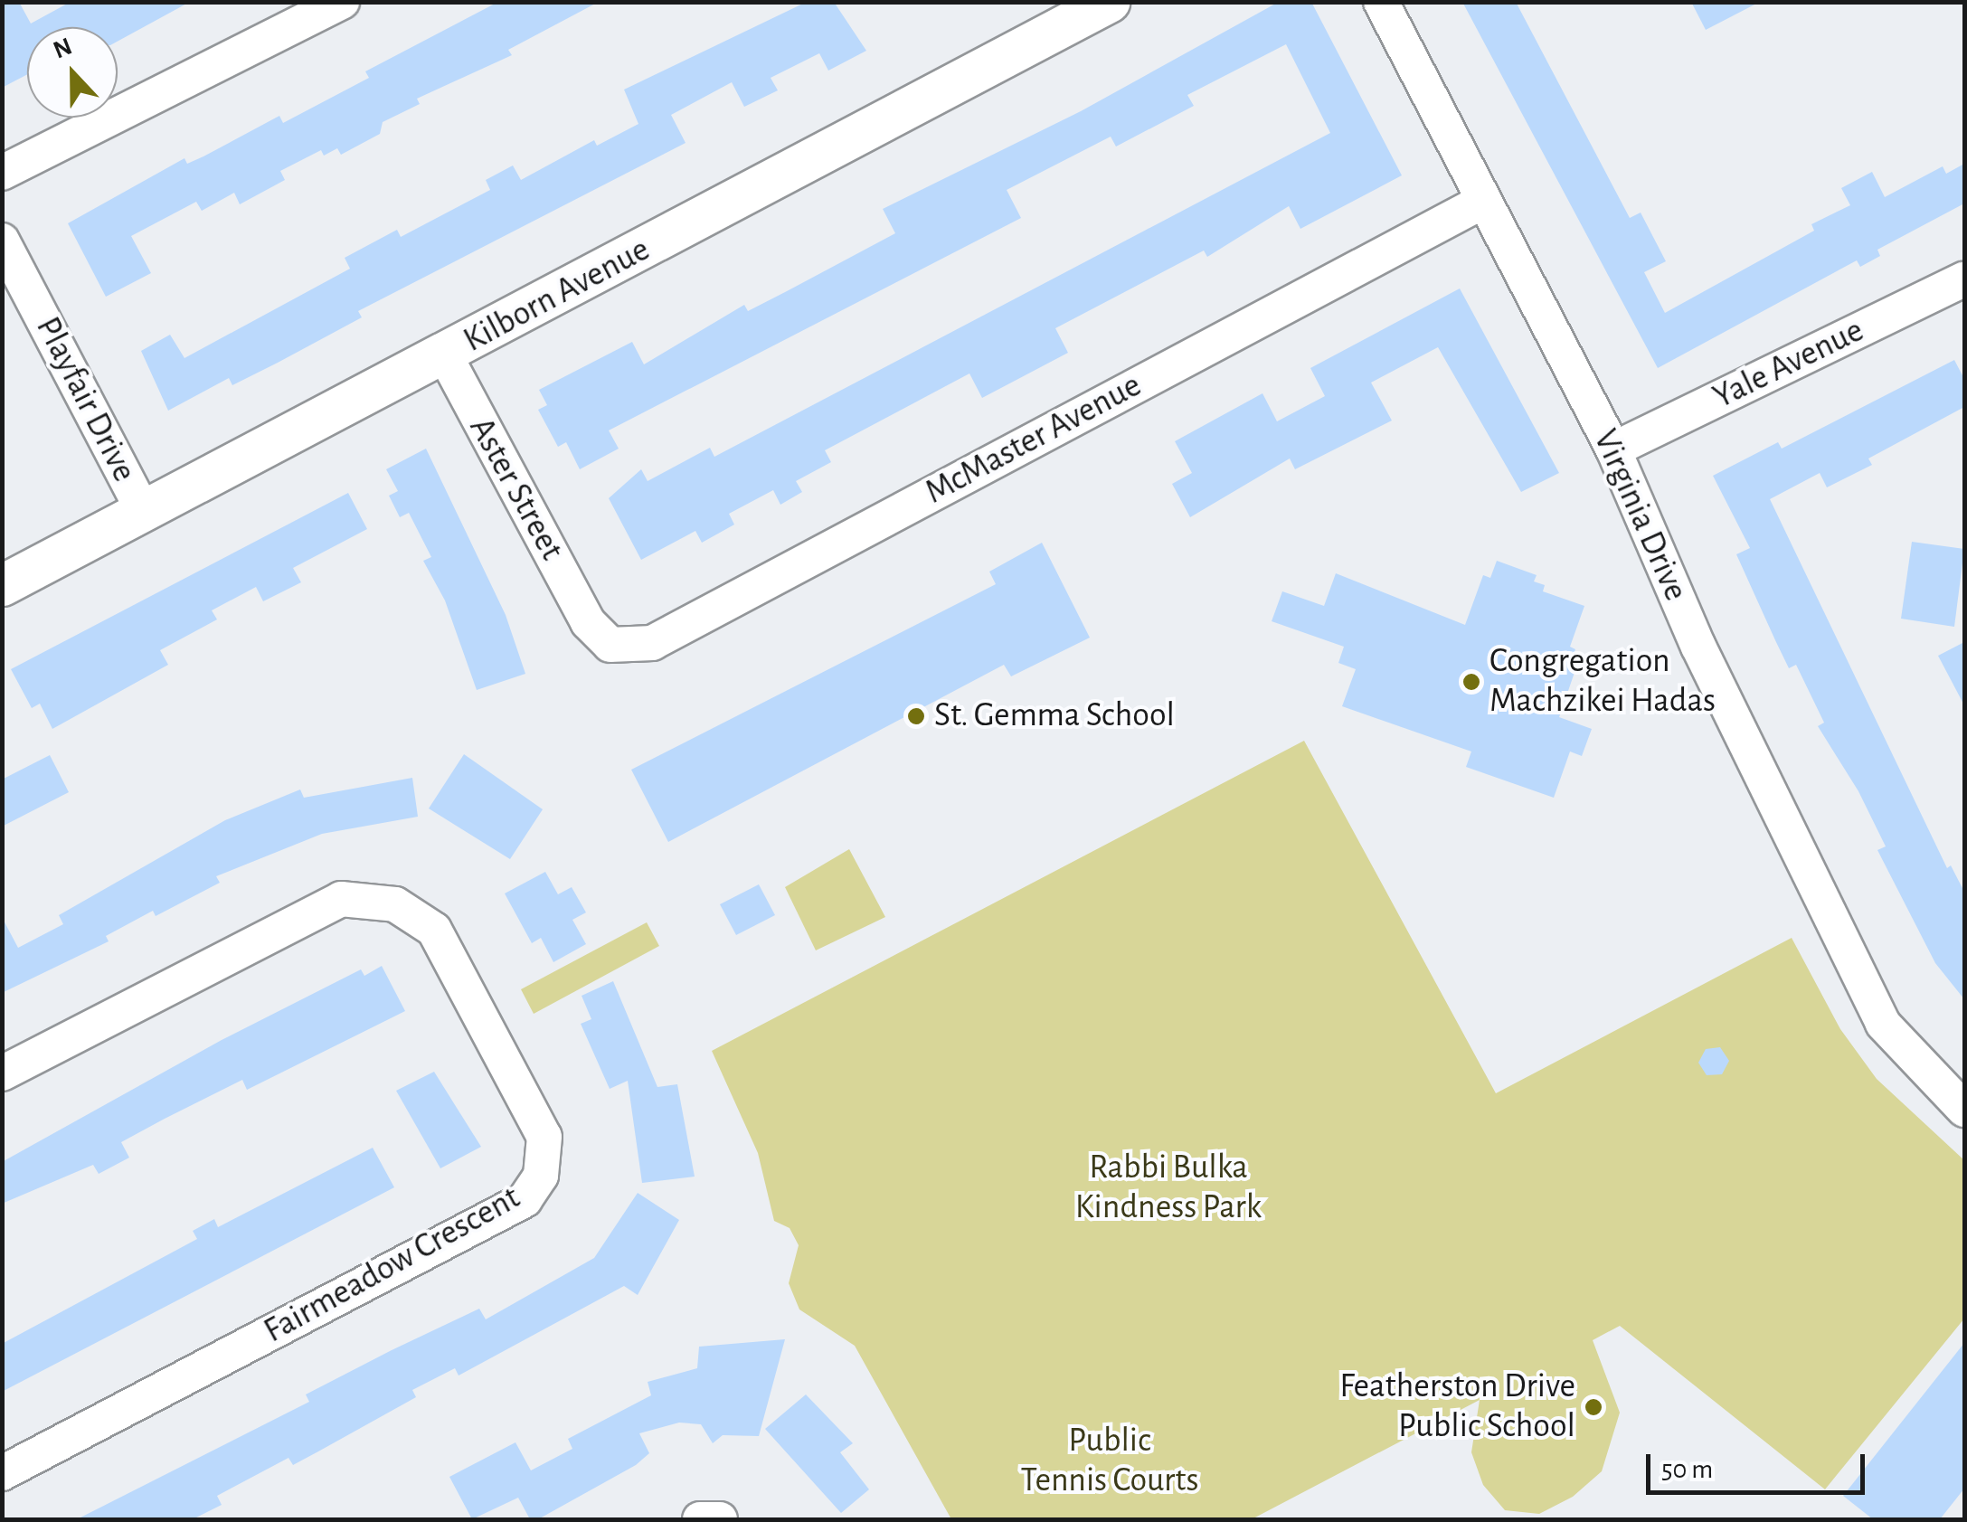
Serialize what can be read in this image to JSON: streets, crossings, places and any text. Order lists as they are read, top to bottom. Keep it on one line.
{"streets":{"street":["Kilborn Avenue","Yale Avenue","Playfair Drive","McMaster Avenue","Aster Street","Virginia Drive","Fairmeadow Crescent"]},"crossings":[["Kilborn Avenue","Playfair Drive"],["Kilborn Avenue","Aster Street"],["Yale Avenue","Virginia Drive"],["McMaster Avenue","Aster Street"],["McMaster Avenue","Virginia Drive"]],"parks":["Rabbi Bulka Kindness Park","Public Tennis Courts"],"places":["Congregation Machzikei Hadas","St. Gemma School","Featherston Drive Public School"],"scale_bar":"50 m","north":"top"}
